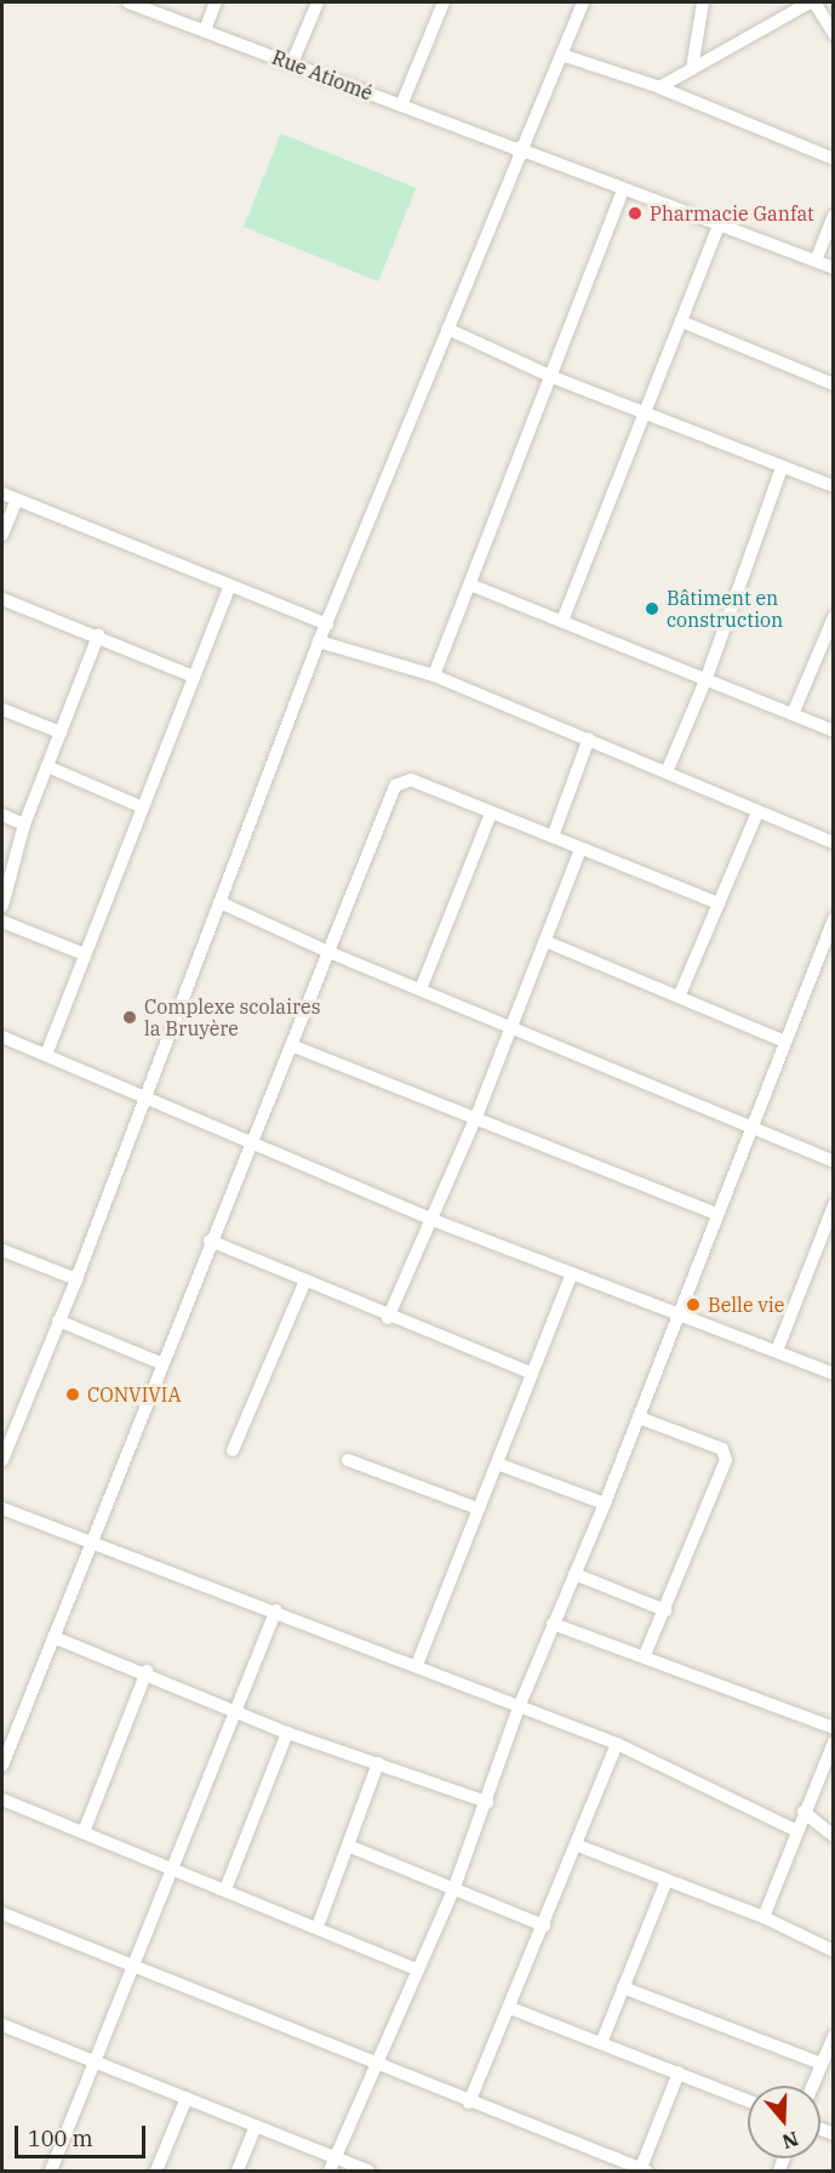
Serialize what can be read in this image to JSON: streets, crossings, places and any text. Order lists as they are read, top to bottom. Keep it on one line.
{"streets":{"street":["Rue Atiomé"]},"places":["Pharmacie Ganfat","Bâtiment en construction","Complexe scolaires la Bruyère","Belle vie","CONVIVIA"],"scale_bar":"100 m","north":"bottom"}
